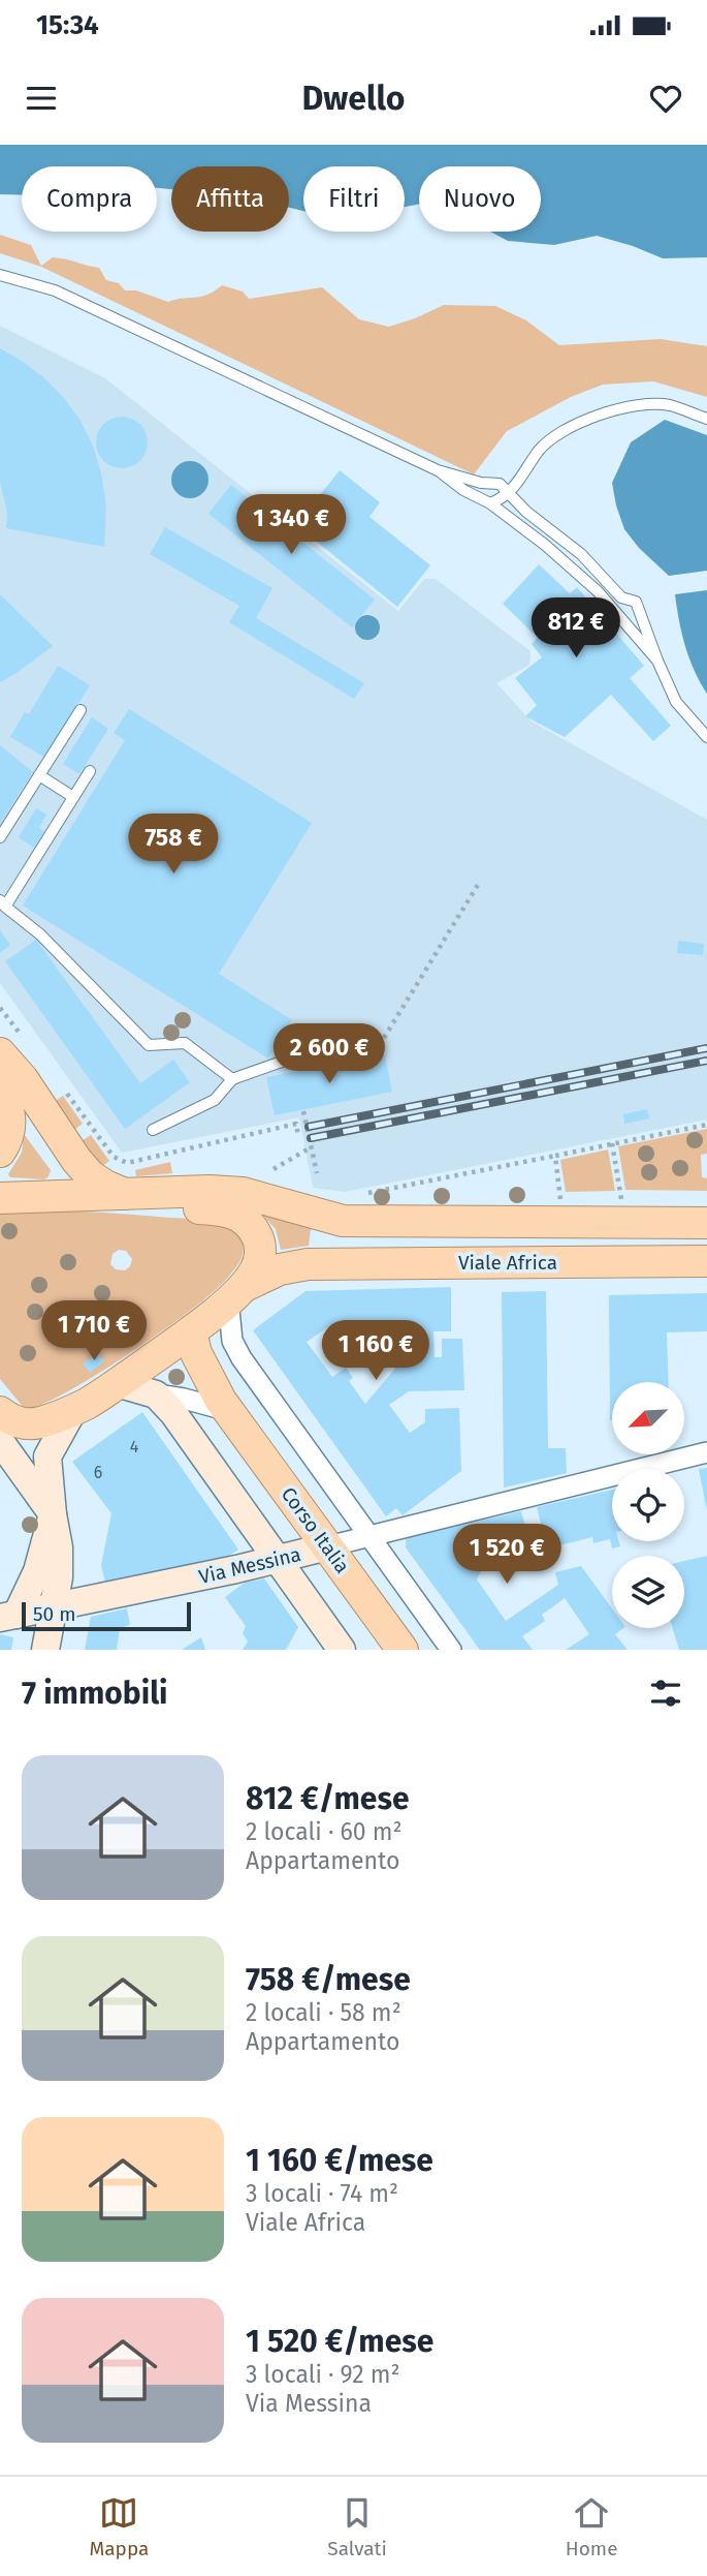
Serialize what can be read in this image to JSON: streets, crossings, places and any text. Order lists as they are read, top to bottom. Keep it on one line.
{"streets":{"main road":["Viale Africa","Corso Italia","Via Messina"]},"crossings":[["Corso Italia","Via Messina"]],"house_numbers":["4","6"],"scale_bar":"50 m","north":"bottom left","page":{"status":"15:34","header":"Dwello","chip":["Compra","Affitta","Filtri","Nuovo"],"price":["1 340 €","812 €","758 €","2 600 €","1 710 €","1 160 €","1 520 €"],"scale":"50 m","heading":"7 immobili","list":[{"name":"812 €/mese","note":"2 locali · 60 m² · Appartamento"},{"name":"758 €/mese","note":"2 locali · 58 m² · Appartamento"},{"name":"1 160 €/mese","note":"3 locali · 74 m² · Viale Africa"},{"name":"1 520 €/mese","note":"3 locali · 92 m² · Via Messina"}],"tabs":["Mappa","Salvati","Home"]}}
